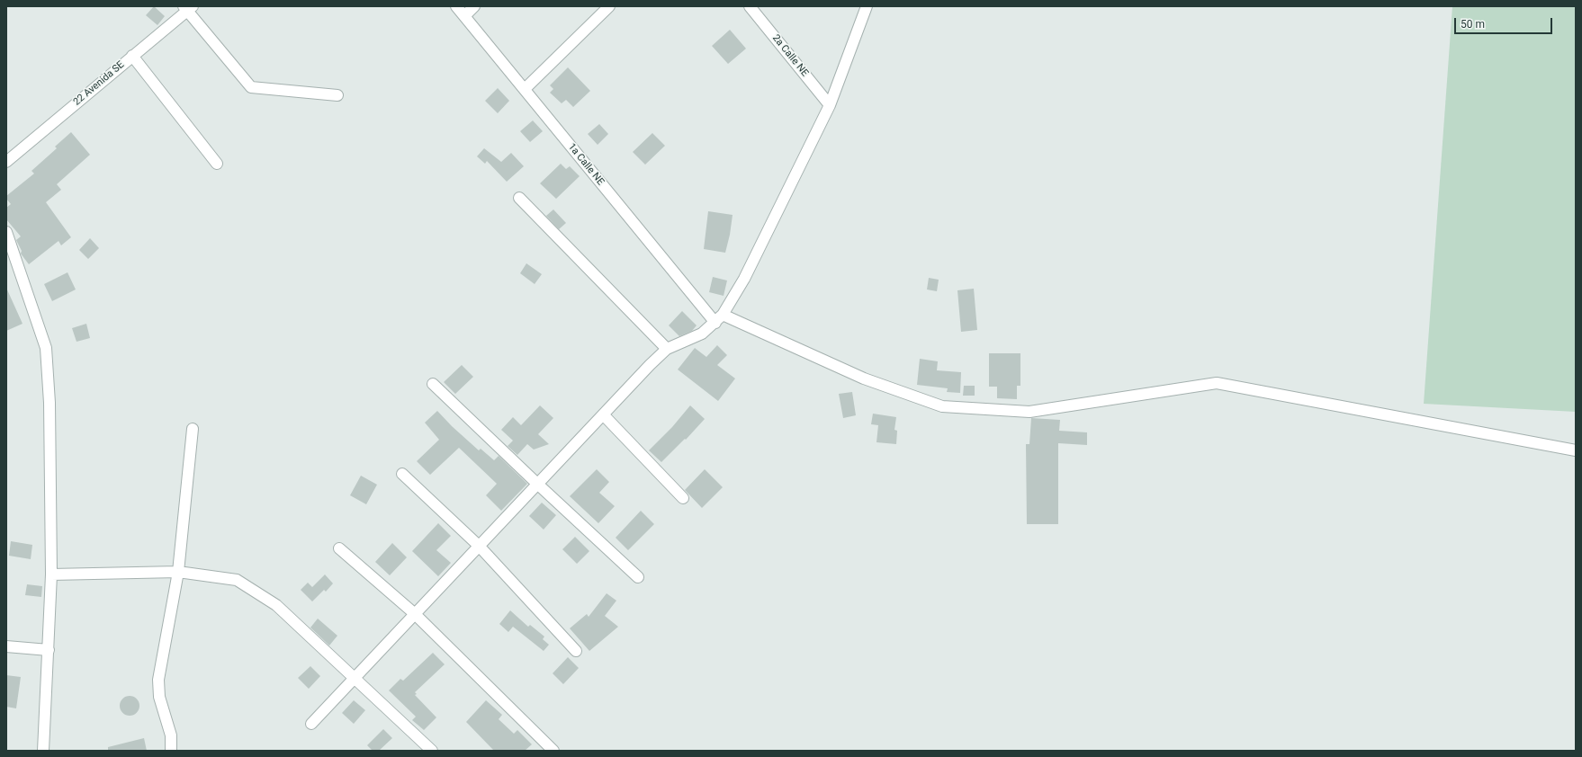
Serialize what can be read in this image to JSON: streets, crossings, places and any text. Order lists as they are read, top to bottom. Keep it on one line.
{"streets":{"street":["2a Calle NE","22 Avenida SE","1a Calle NE"]},"scale_bar":"50 m"}
